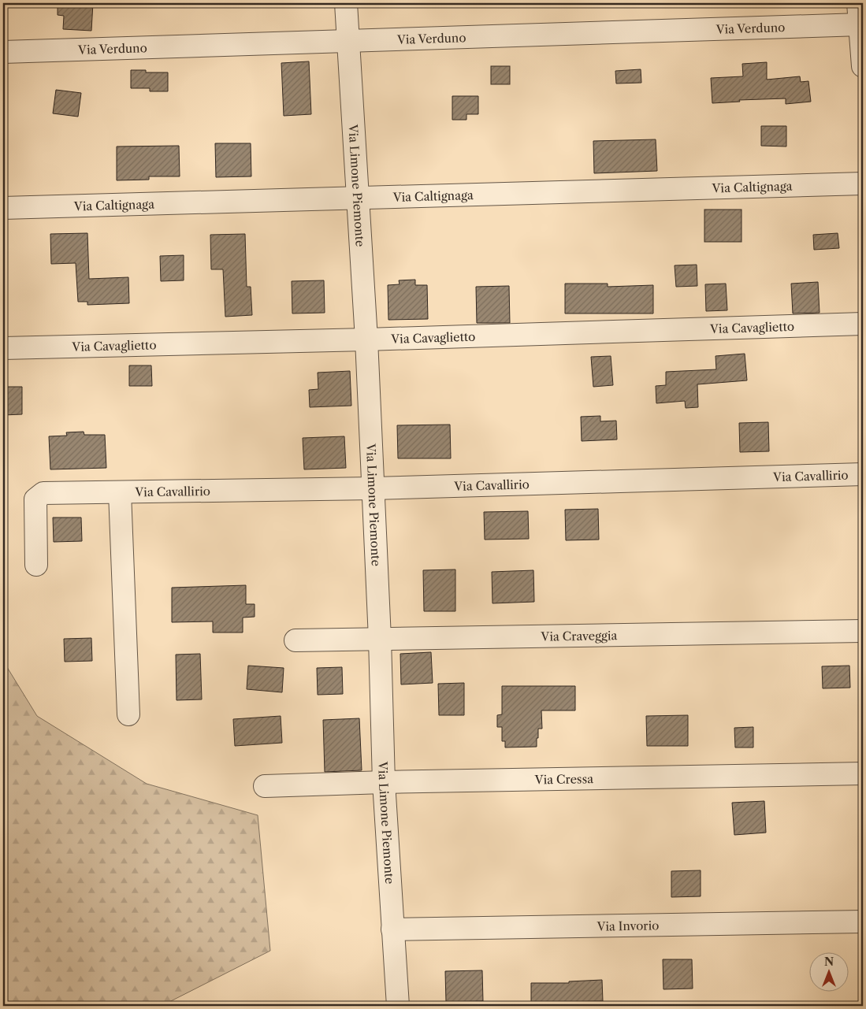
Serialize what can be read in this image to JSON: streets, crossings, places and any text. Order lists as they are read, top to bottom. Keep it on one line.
{"streets":{"street":["Via Verduno","Via Limone Piemonte","Via Caltignaga","Via Cavaglietto","Via Cavallirio","Via Craveggia","Via Cressa","Via Invorio"]},"crossings":[["Via Verduno","Via Limone Piemonte"],["Via Limone Piemonte","Via Caltignaga"],["Via Limone Piemonte","Via Cavaglietto"],["Via Limone Piemonte","Via Cavallirio"],["Via Limone Piemonte","Via Craveggia"],["Via Limone Piemonte","Via Cressa"],["Via Limone Piemonte","Via Invorio"]],"north":"top"}
